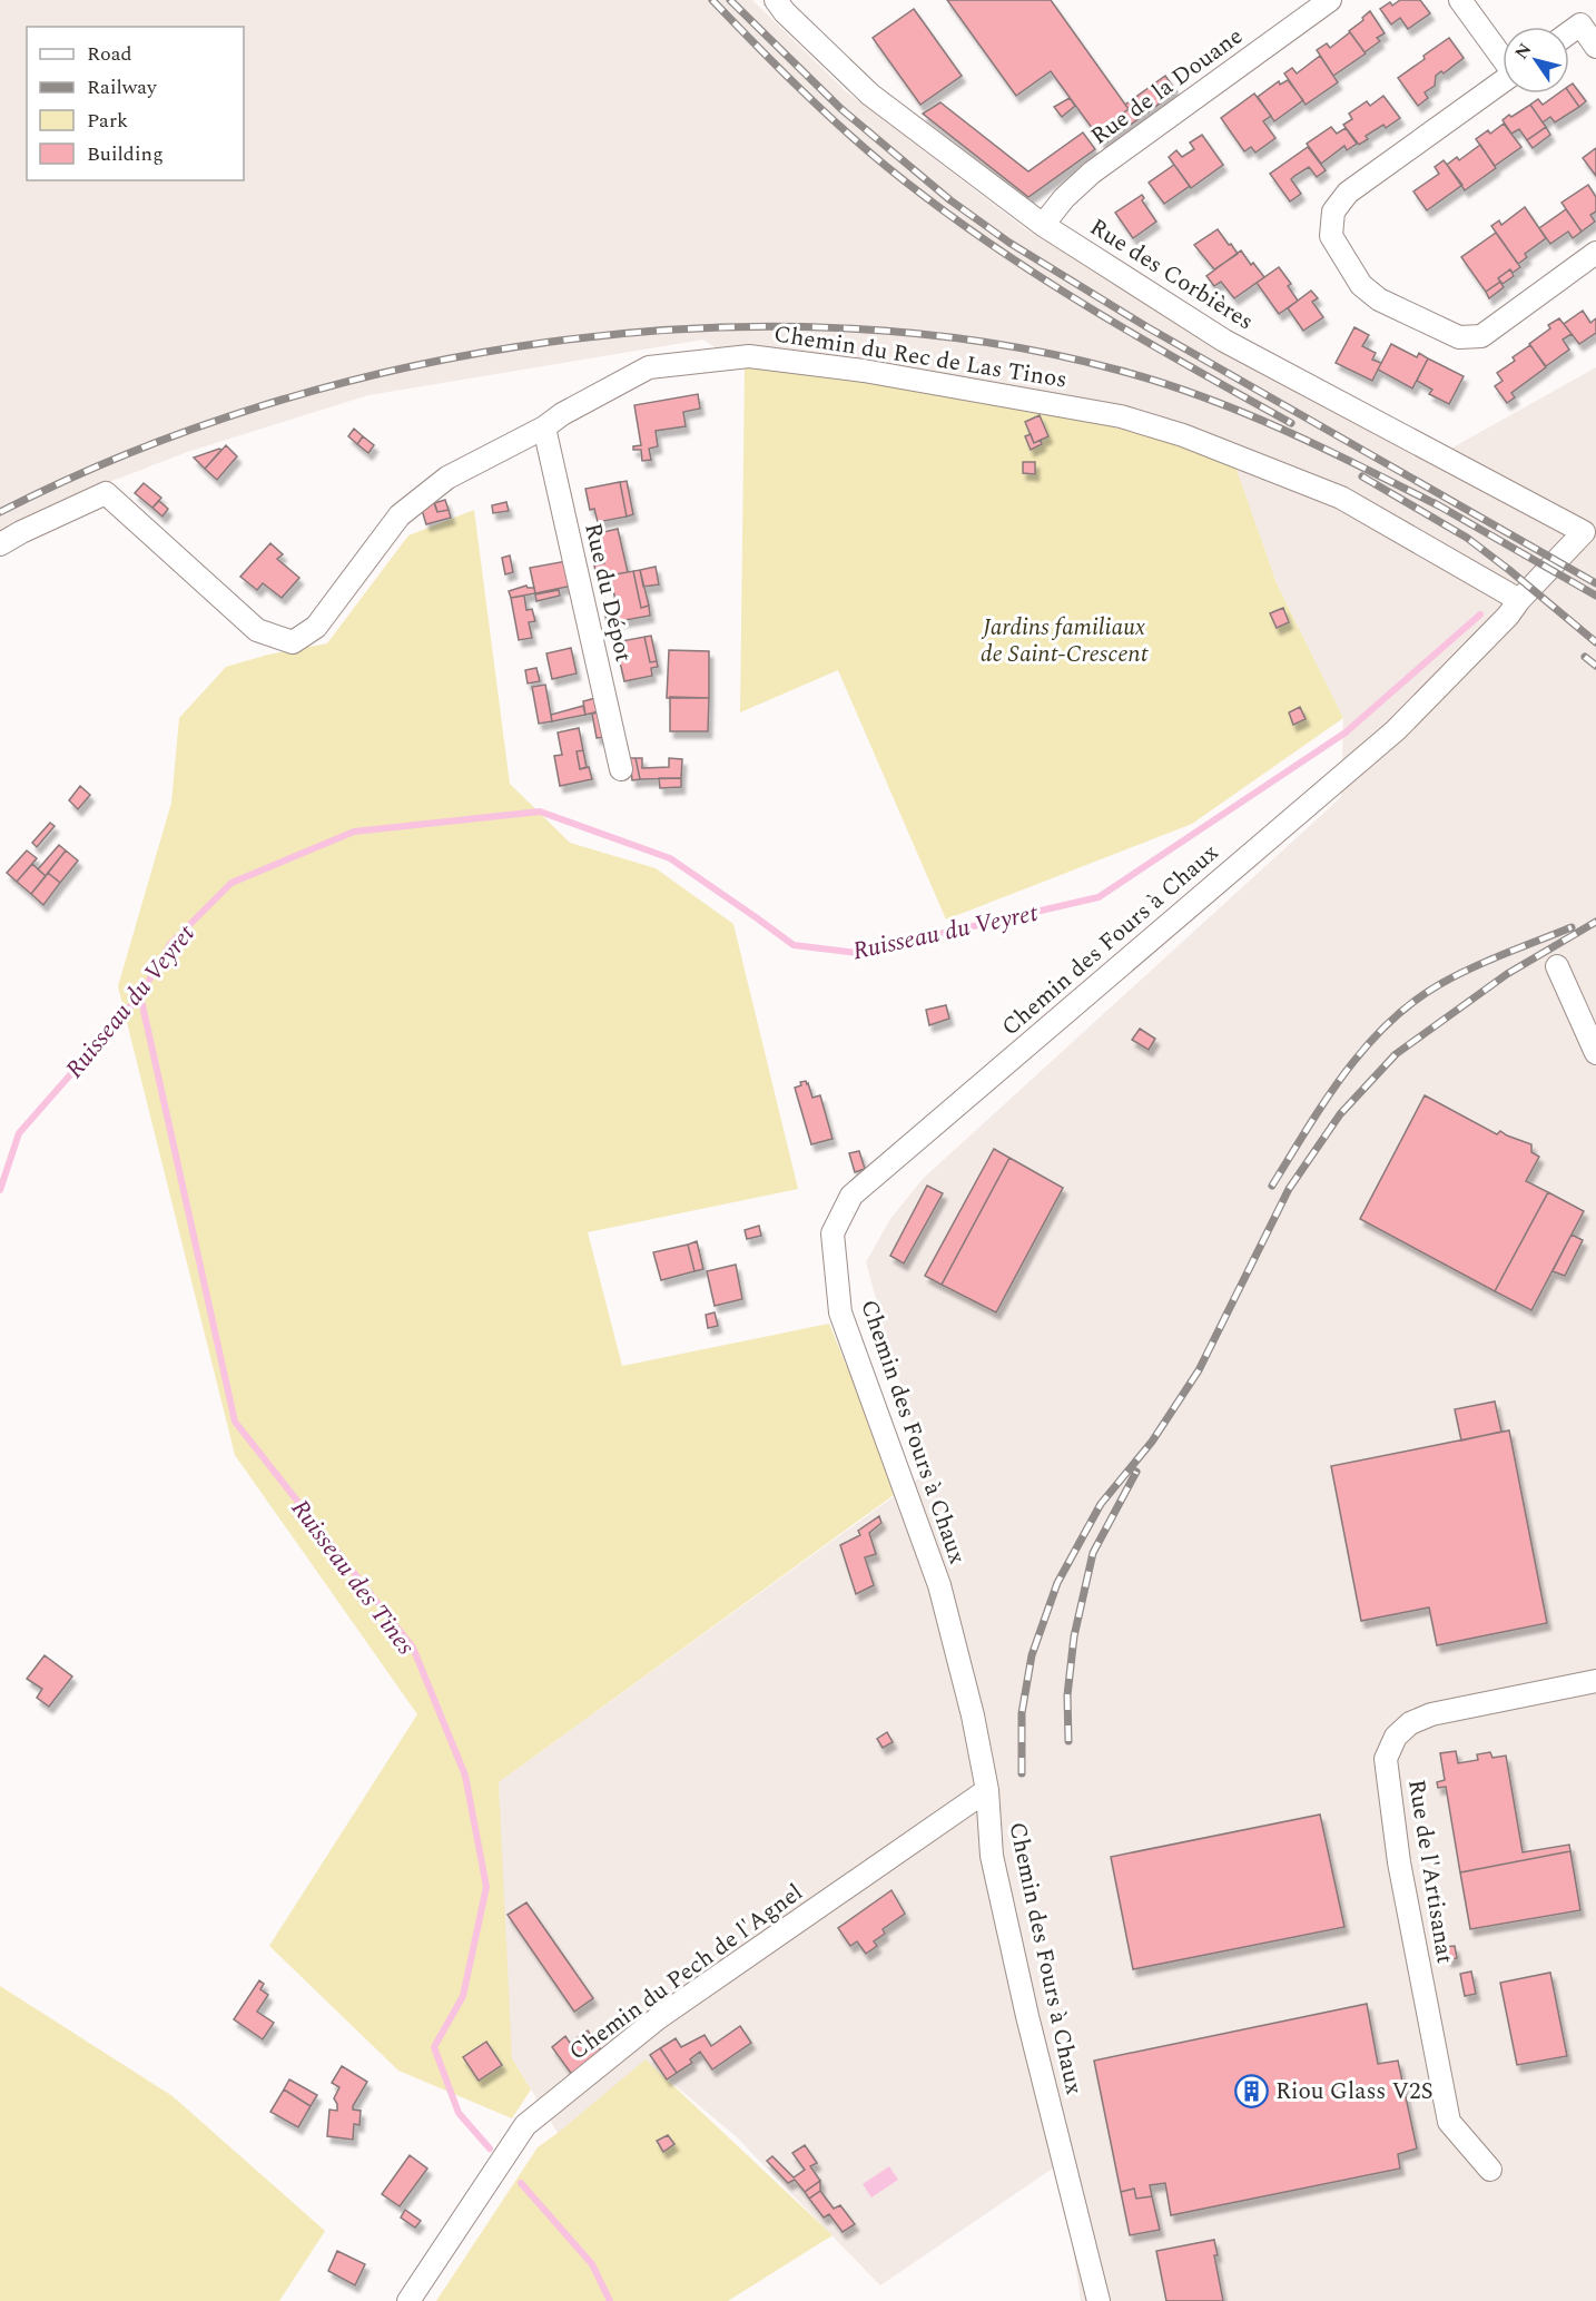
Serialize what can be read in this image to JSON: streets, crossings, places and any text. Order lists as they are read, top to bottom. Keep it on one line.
{"streets":{"street":["Rue de la Douane","Rue des Corbières","Chemin du Rec de Las Tinos","Rue du Dépot","Chemin des Fours à Chaux","Rue de l'Artisanat","Chemin du Pech de l'Agnel"]},"crossings":[["Rue de la Douane","Rue des Corbières"],["Rue des Corbières","Chemin des Fours à Chaux"],["Chemin du Rec de Las Tinos","Rue du Dépot"],["Chemin du Rec de Las Tinos","Chemin des Fours à Chaux"],["Chemin des Fours à Chaux","Chemin du Pech de l'Agnel"]],"water":["Ruisseau du Veyret","Ruisseau des Tines"],"parks":["Jardins familiaux de Saint-Crescent"],"places":{"building":["Riou Glass V2S"]},"legend":["Road","Railway","Park","Building"],"north":"top left"}
